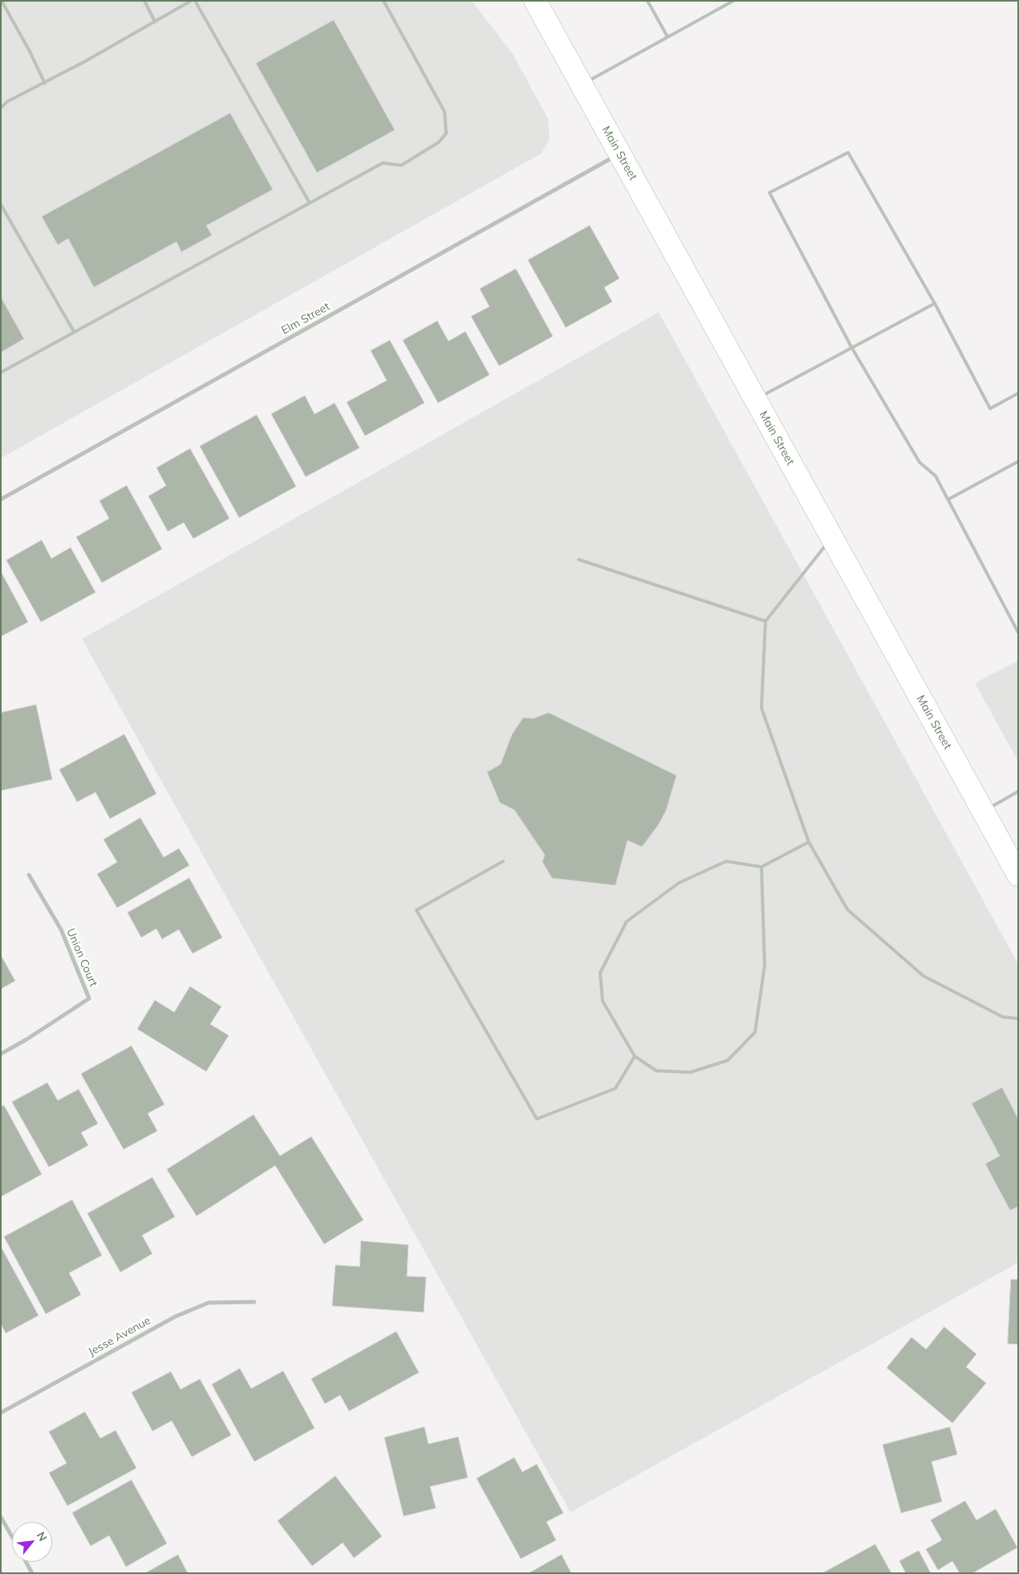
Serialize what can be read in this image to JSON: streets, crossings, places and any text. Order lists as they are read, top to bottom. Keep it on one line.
{"streets":{"street":["Main Street","Elm Street","Union Court","Jesse Avenue"]},"crossings":[["Main Street","Elm Street"]],"north":"top right"}
